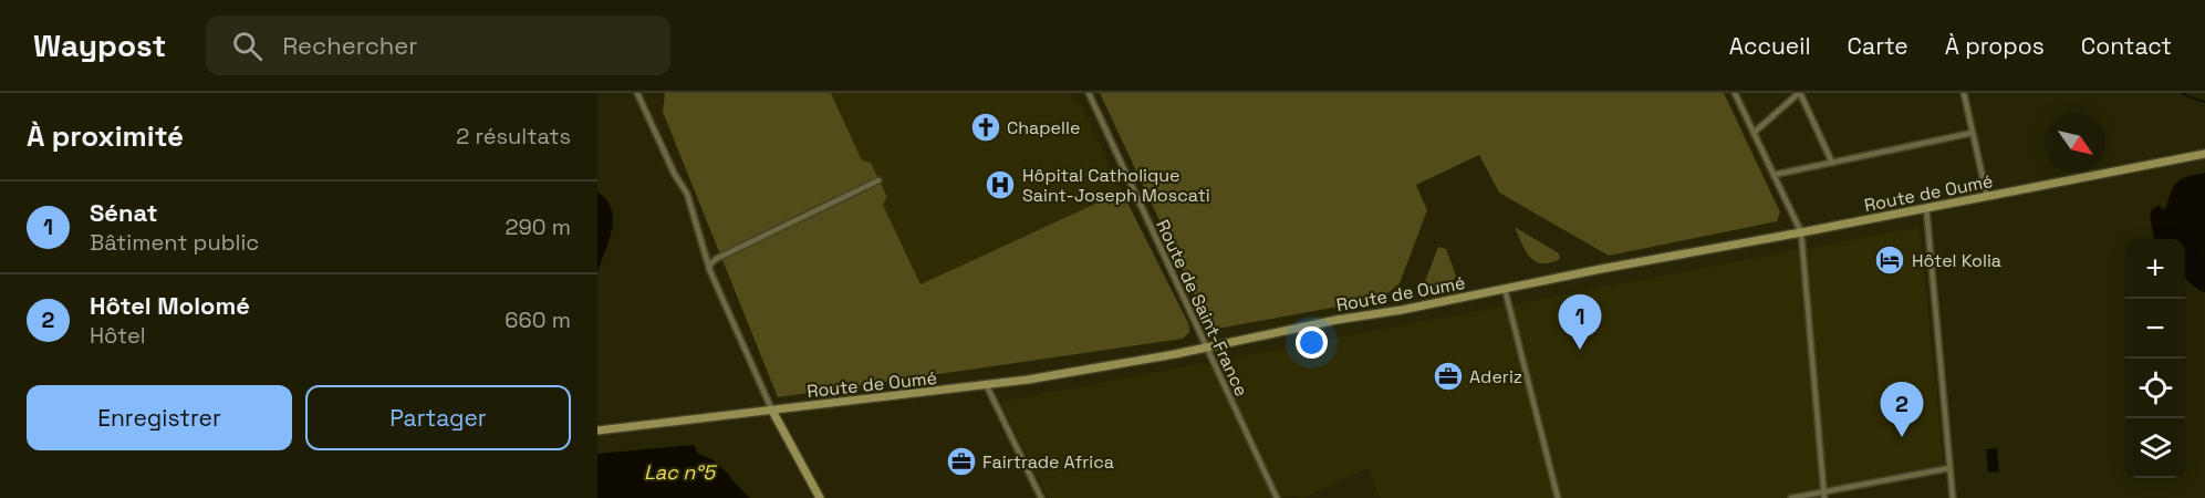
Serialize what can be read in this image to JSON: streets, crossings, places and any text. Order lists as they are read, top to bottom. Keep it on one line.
{"streets":{"main road":["Route de Oumé"],"street":["Route de Saint-France"]},"crossings":[["Route de Oumé","Route de Saint-France"]],"water":["Lac n°5"],"places":{"church":["Chapelle"],"hospital":["Hôpital Catholique Saint-Joseph Moscati"],"hotel":["Hôtel Kolia"],"office":["Aderiz","Fairtrade Africa"]},"north":"bottom right","page":{"header":"Waypost","search":"Rechercher","nav":["Accueil","Carte","À propos","Contact"],"heading":["À proximité","2 résultats"],"list":[{"mark":"1","name":"Sénat","note":"Bâtiment public","value":"290 m"},{"mark":"2","name":"Hôtel Molomé","note":"Hôtel","value":"660 m"}],"map_buttons":["+","−"],"pins":["1","2"],"buttons":["Enregistrer","Partager"]}}
